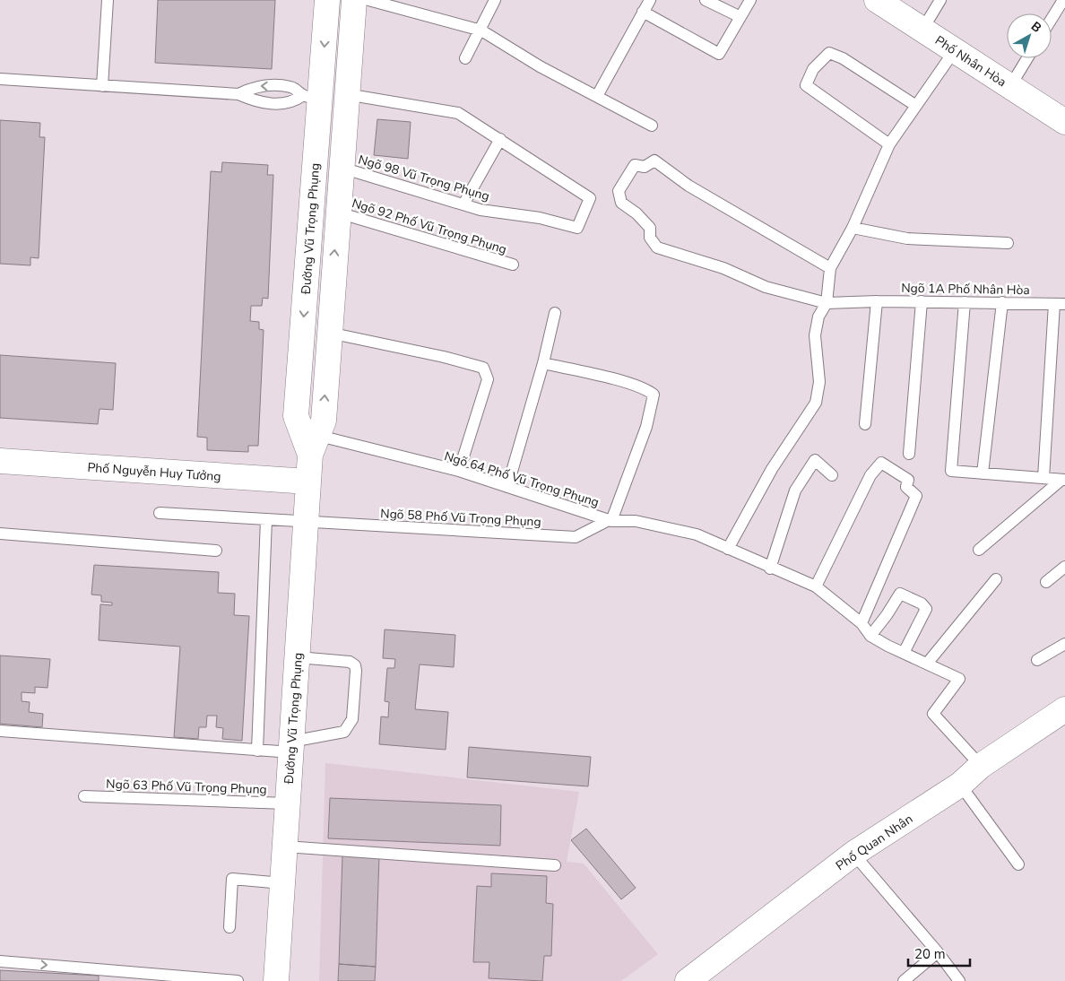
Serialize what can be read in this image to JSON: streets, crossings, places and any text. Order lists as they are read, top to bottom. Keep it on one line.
{"streets":{"street":["Phố Nhân Hòa","Đường Vũ Trọng Phụng","Phố Nguyễn Huy Tưởng","Phố Quan Nhân"],"lane":["Ngõ 98 Vũ Trọng Phụng","Ngõ 92 Phố Vũ Trọng Phụng","Ngõ 1A Phố Nhân Hòa","Ngõ 64 Phố Vũ Trọng Phụng","Ngõ 58 Phố Vũ Trọng Phụng","Ngõ 63 Phố Vũ Trọng Phụng"]},"crossings":[["Ngõ 98 Vũ Trọng Phụng","Đường Vũ Trọng Phụng"],["Ngõ 92 Phố Vũ Trọng Phụng","Đường Vũ Trọng Phụng"],["Đường Vũ Trọng Phụng","Phố Nguyễn Huy Tưởng"],["Đường Vũ Trọng Phụng","Ngõ 64 Phố Vũ Trọng Phụng"],["Đường Vũ Trọng Phụng","Ngõ 58 Phố Vũ Trọng Phụng"],["Đường Vũ Trọng Phụng","Ngõ 63 Phố Vũ Trọng Phụng"],["Ngõ 64 Phố Vũ Trọng Phụng","Ngõ 58 Phố Vũ Trọng Phụng"]],"scale_bar":"20 m","north":"top right"}
